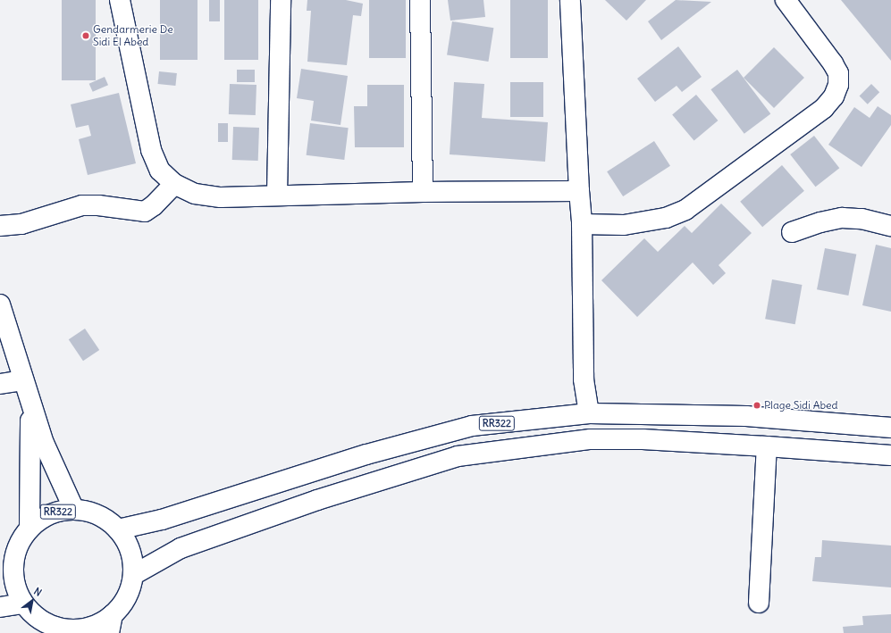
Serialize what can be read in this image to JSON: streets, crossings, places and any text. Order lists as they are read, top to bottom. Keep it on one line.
{"streets":{"street":["RR322"]},"places":["Gendarmerie De Sidi El Abed","Plage Sidi Abed"],"north":"top right"}
